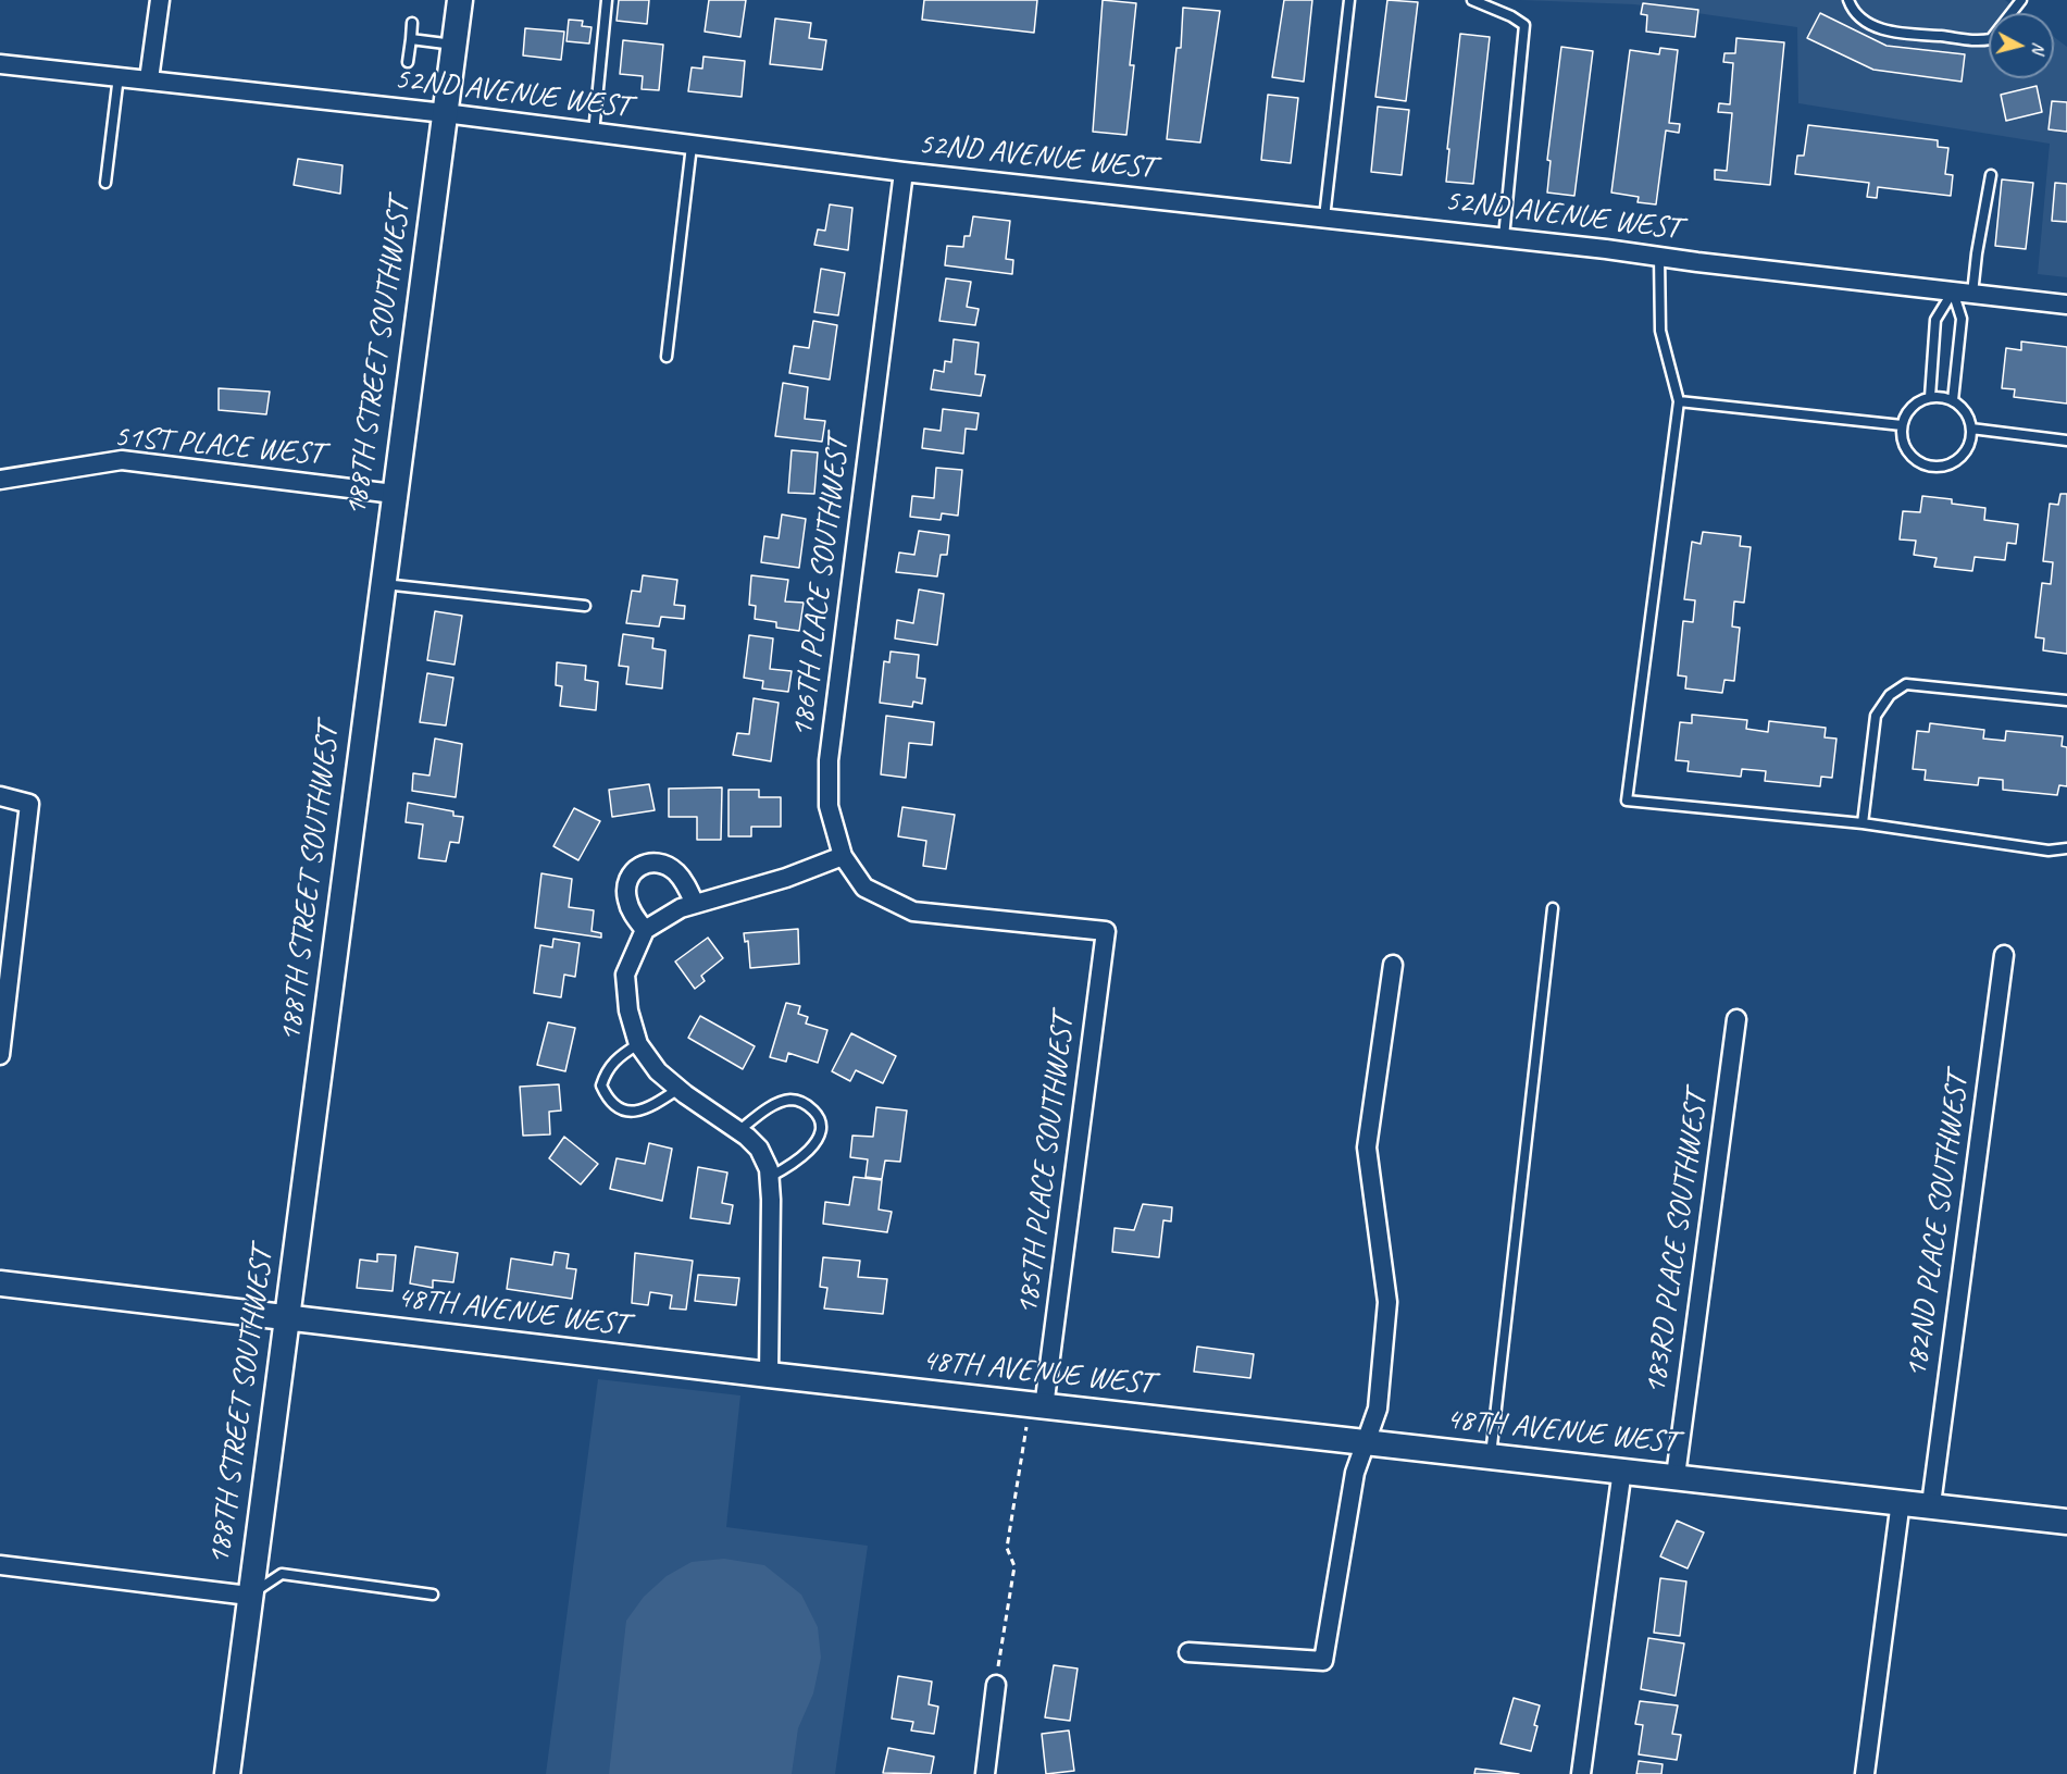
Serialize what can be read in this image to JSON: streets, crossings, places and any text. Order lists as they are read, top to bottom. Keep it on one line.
{"streets":{"street":["52ND AVENUE WEST","188TH STREET SOUTHWEST","51ST PLACE WEST","186TH PLACE SOUTHWEST","185TH PLACE SOUTHWEST","182ND PLACE SOUTHWEST","183RD PLACE SOUTHWEST","48TH AVENUE WEST"]},"crossings":[["52ND AVENUE WEST","188TH STREET SOUTHWEST"],["52ND AVENUE WEST","186TH PLACE SOUTHWEST"],["188TH STREET SOUTHWEST","51ST PLACE WEST"],["188TH STREET SOUTHWEST","48TH AVENUE WEST"],["186TH PLACE SOUTHWEST","185TH PLACE SOUTHWEST"],["185TH PLACE SOUTHWEST","48TH AVENUE WEST"],["182ND PLACE SOUTHWEST","48TH AVENUE WEST"],["183RD PLACE SOUTHWEST","48TH AVENUE WEST"]],"north":"right"}
